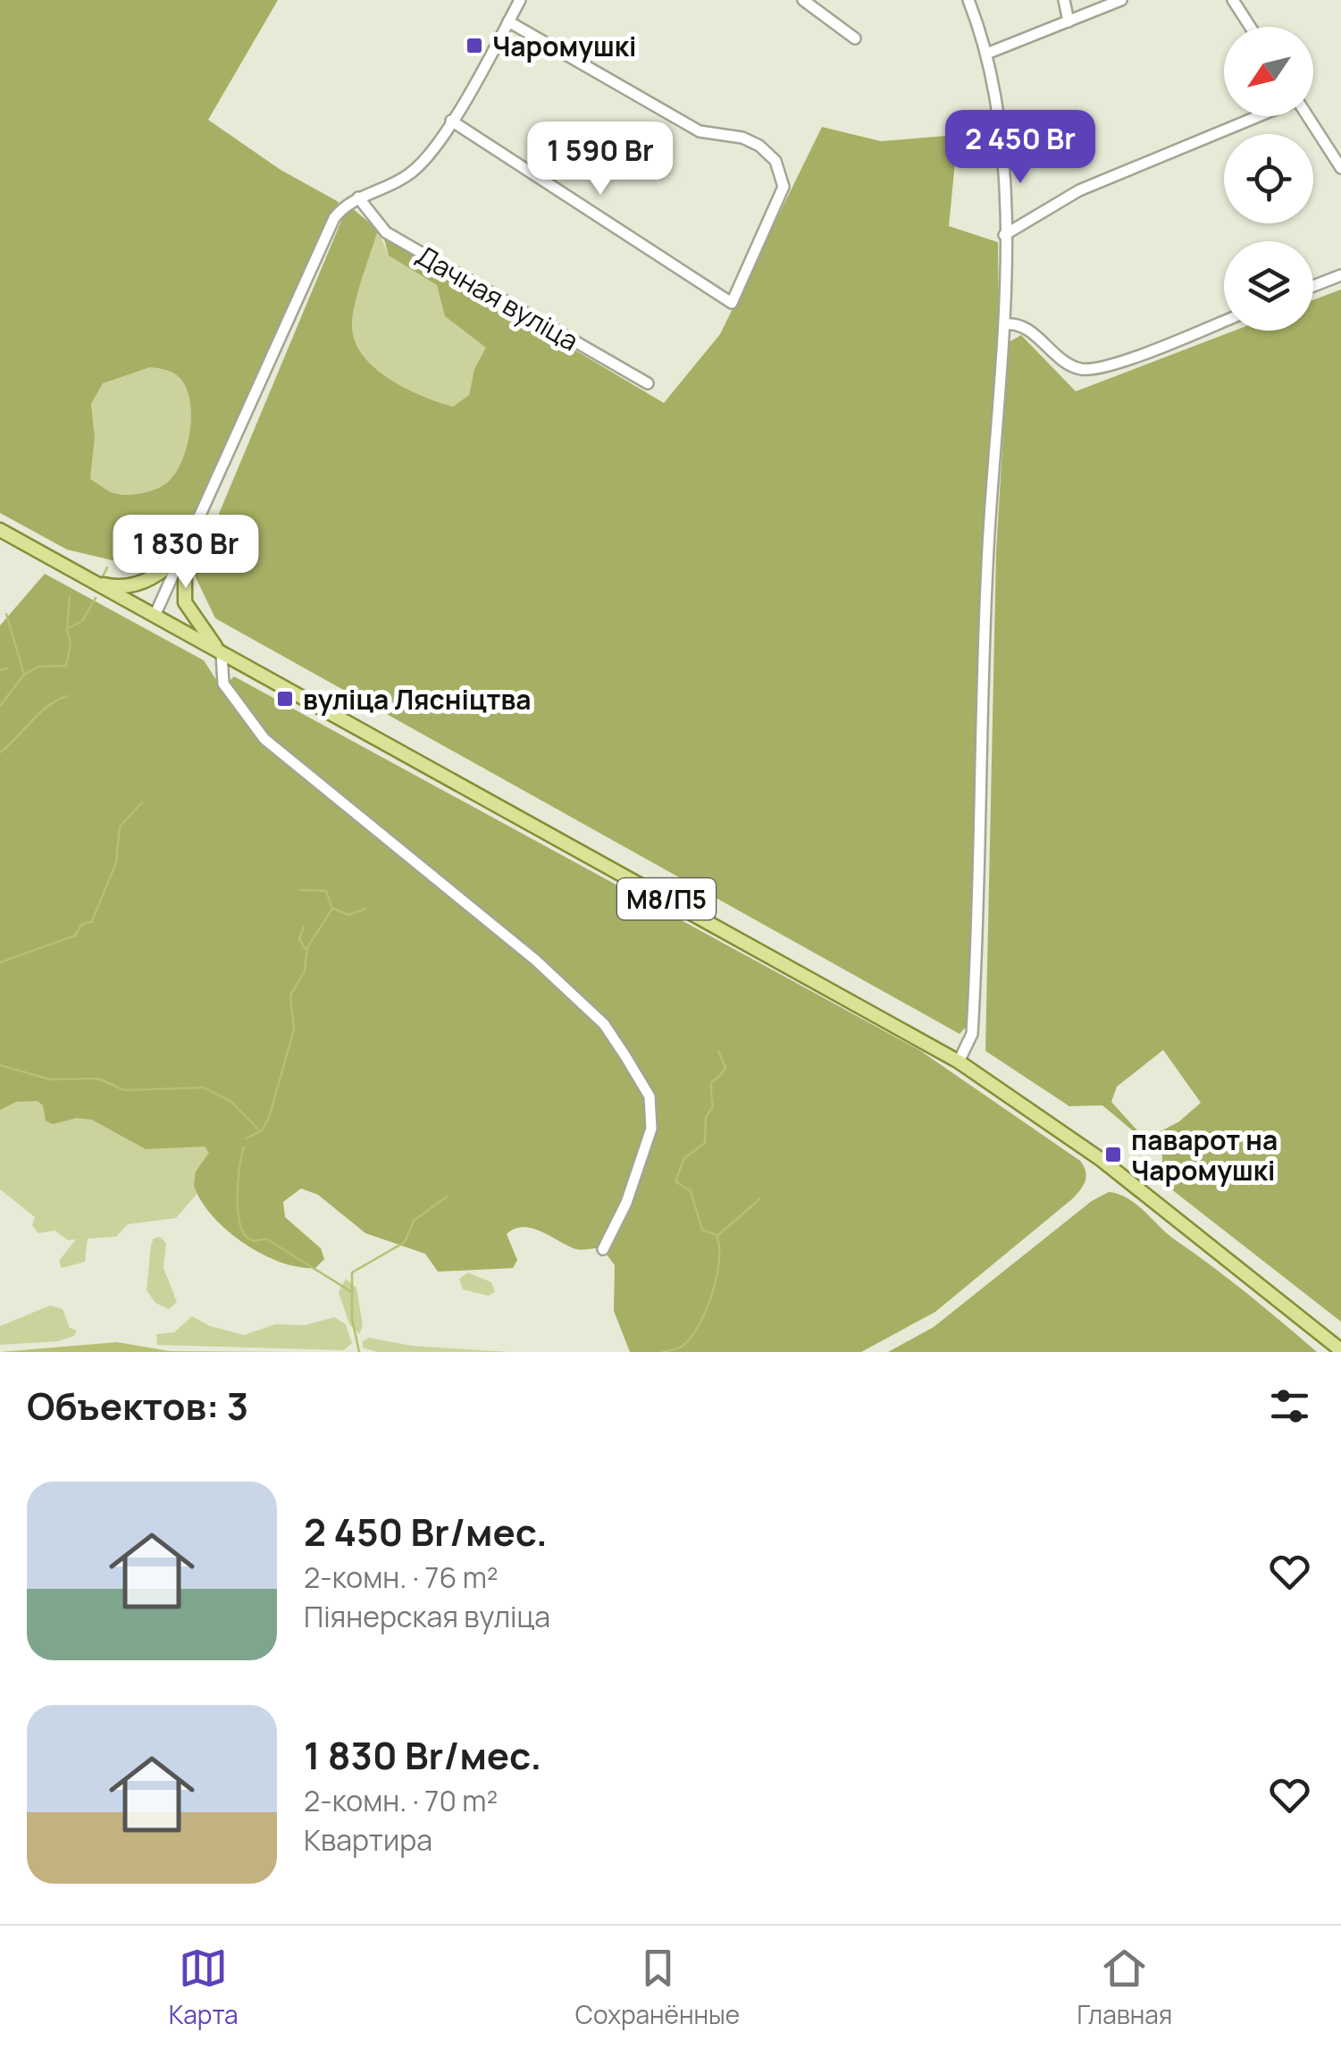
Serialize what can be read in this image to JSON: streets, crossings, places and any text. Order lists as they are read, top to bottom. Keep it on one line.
{"streets":{"main road":["М8/П5"],"street":["Дачная вуліца"]},"places":{"transit":["Чаромушкі","вуліца Лясніцтва","паварот на Чаромушкі"]},"north":"bottom left","page":{"price":["2 450 Br","1 590 Br","1 830 Br"],"heading":"Объектов: 3","list":[{"name":"2 450 Br/мес.","note":"2-комн. · 76 m² · Піянерская вуліца"},{"name":"1 830 Br/мес.","note":"2-комн. · 70 m² · Квартира"}],"tabs":["Карта","Сохранённые","Главная"]}}
